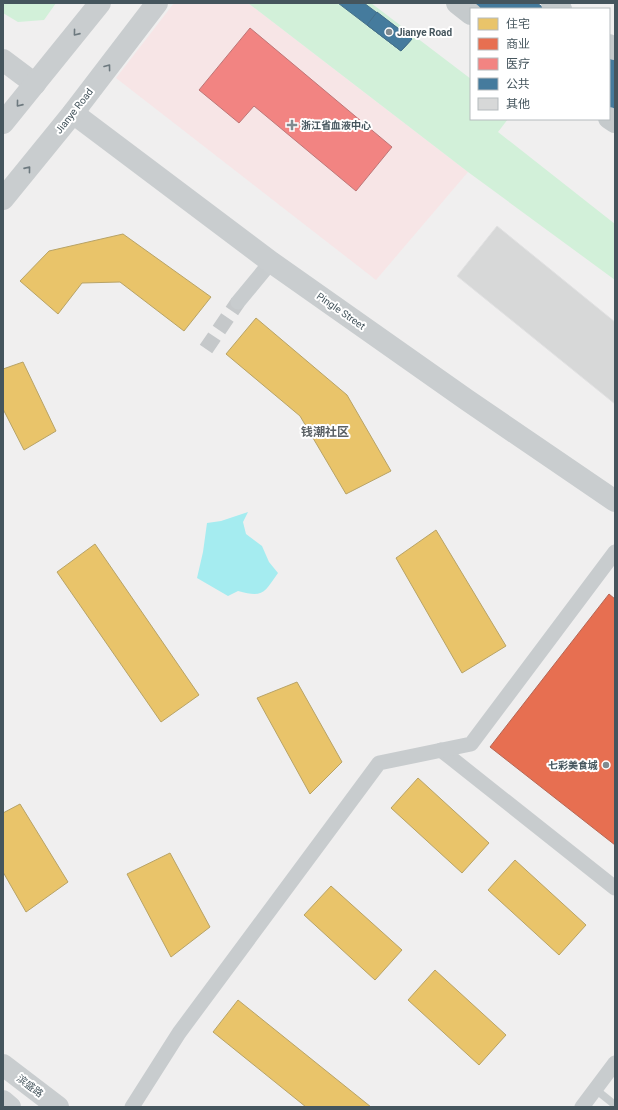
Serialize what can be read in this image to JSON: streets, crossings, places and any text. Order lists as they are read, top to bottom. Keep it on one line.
{"streets":{"street":["Jianye Road","Pingle Street","滨盛路"]},"crossings":[["Jianye Road","Pingle Street"]],"districts":["钱潮社区"],"places":{"other":["Jianye Road","七彩美食城"],"health":["浙江省血液中心"]},"legend":["住宅","商业","医疗","公共","其他"]}
